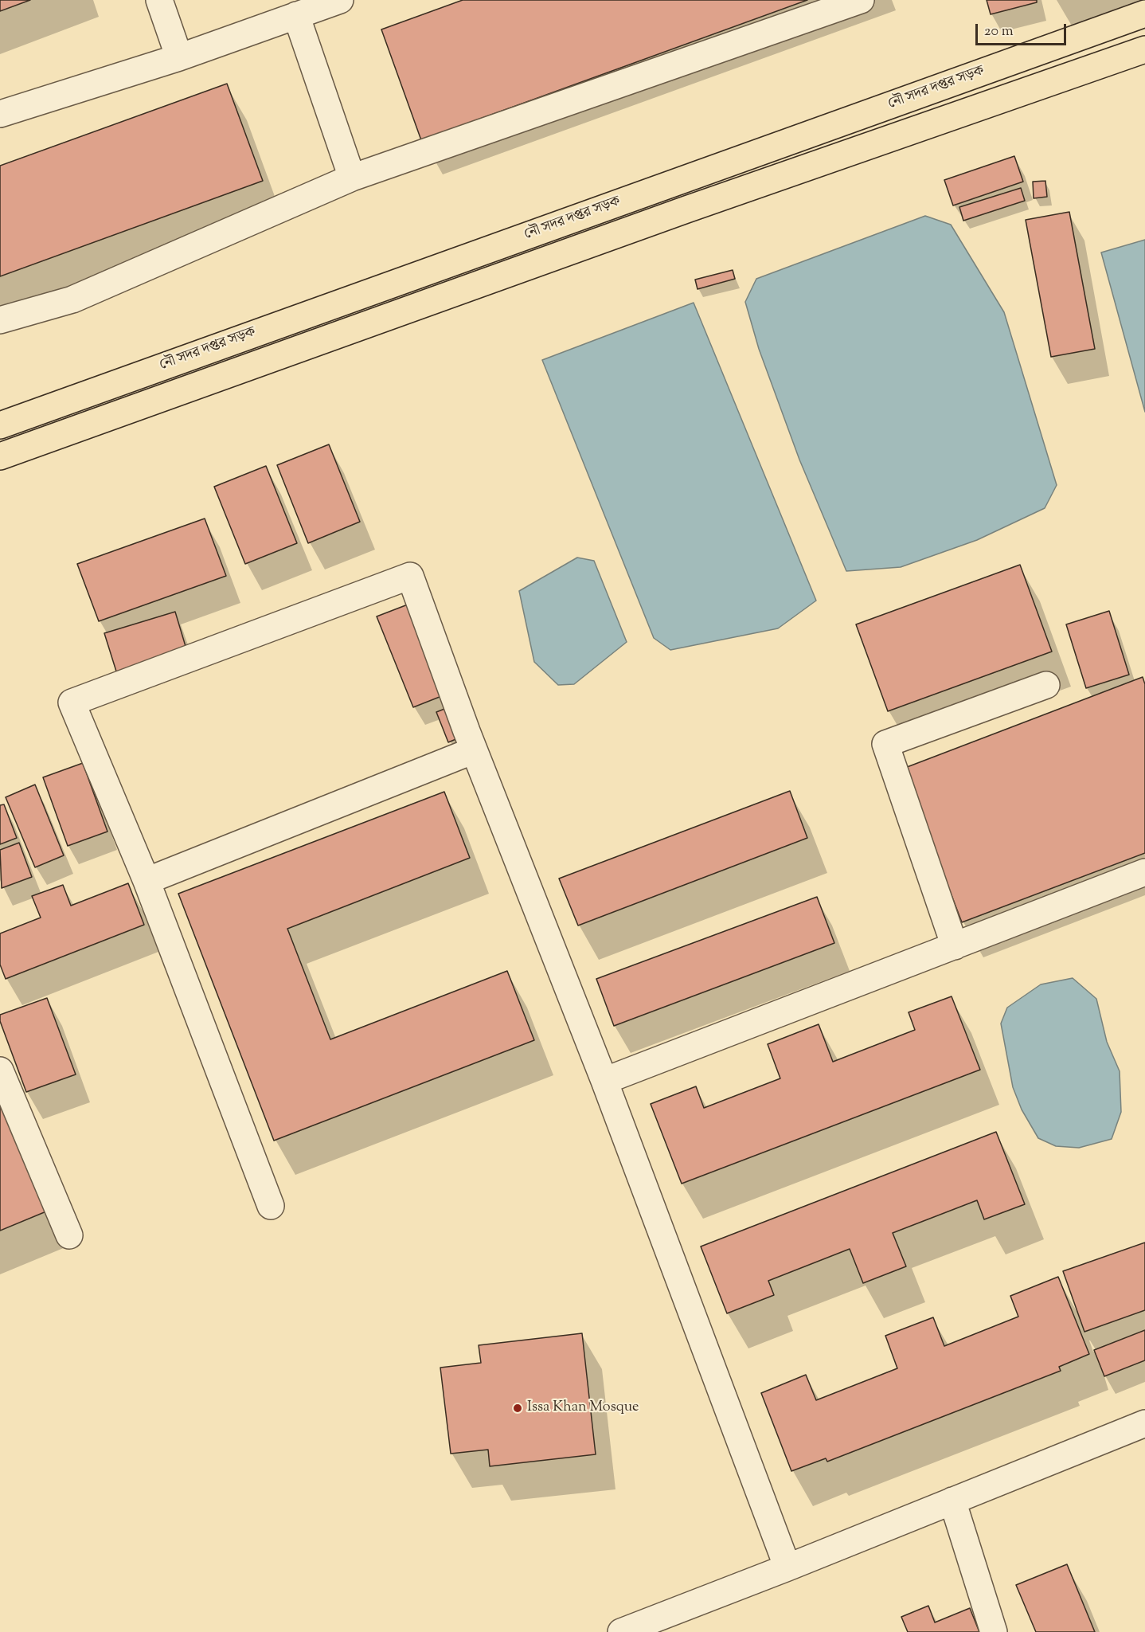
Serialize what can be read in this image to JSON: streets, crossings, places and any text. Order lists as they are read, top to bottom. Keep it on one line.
{"streets":{"main road":["নৌ সদর দপ্তর সড়ক"]},"places":["Issa Khan Mosque"],"scale_bar":"20 m"}
